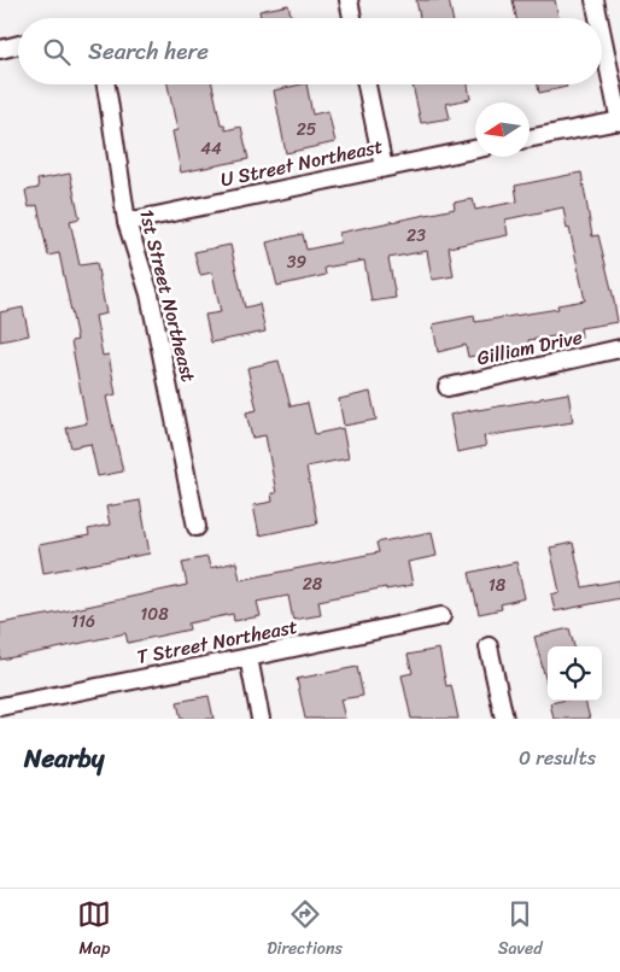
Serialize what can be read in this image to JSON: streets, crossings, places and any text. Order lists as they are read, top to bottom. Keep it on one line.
{"streets":{"street":["U Street Northeast","1st Street Northeast","Gilliam Drive","T Street Northeast"]},"crossings":[["U Street Northeast","1st Street Northeast"]],"house_numbers":["25","44","23","39","28","18","108","116"],"north":"left","page":{"search":"Search here","heading":["Nearby","0 results"],"nav":["Map","Directions","Saved"]}}
